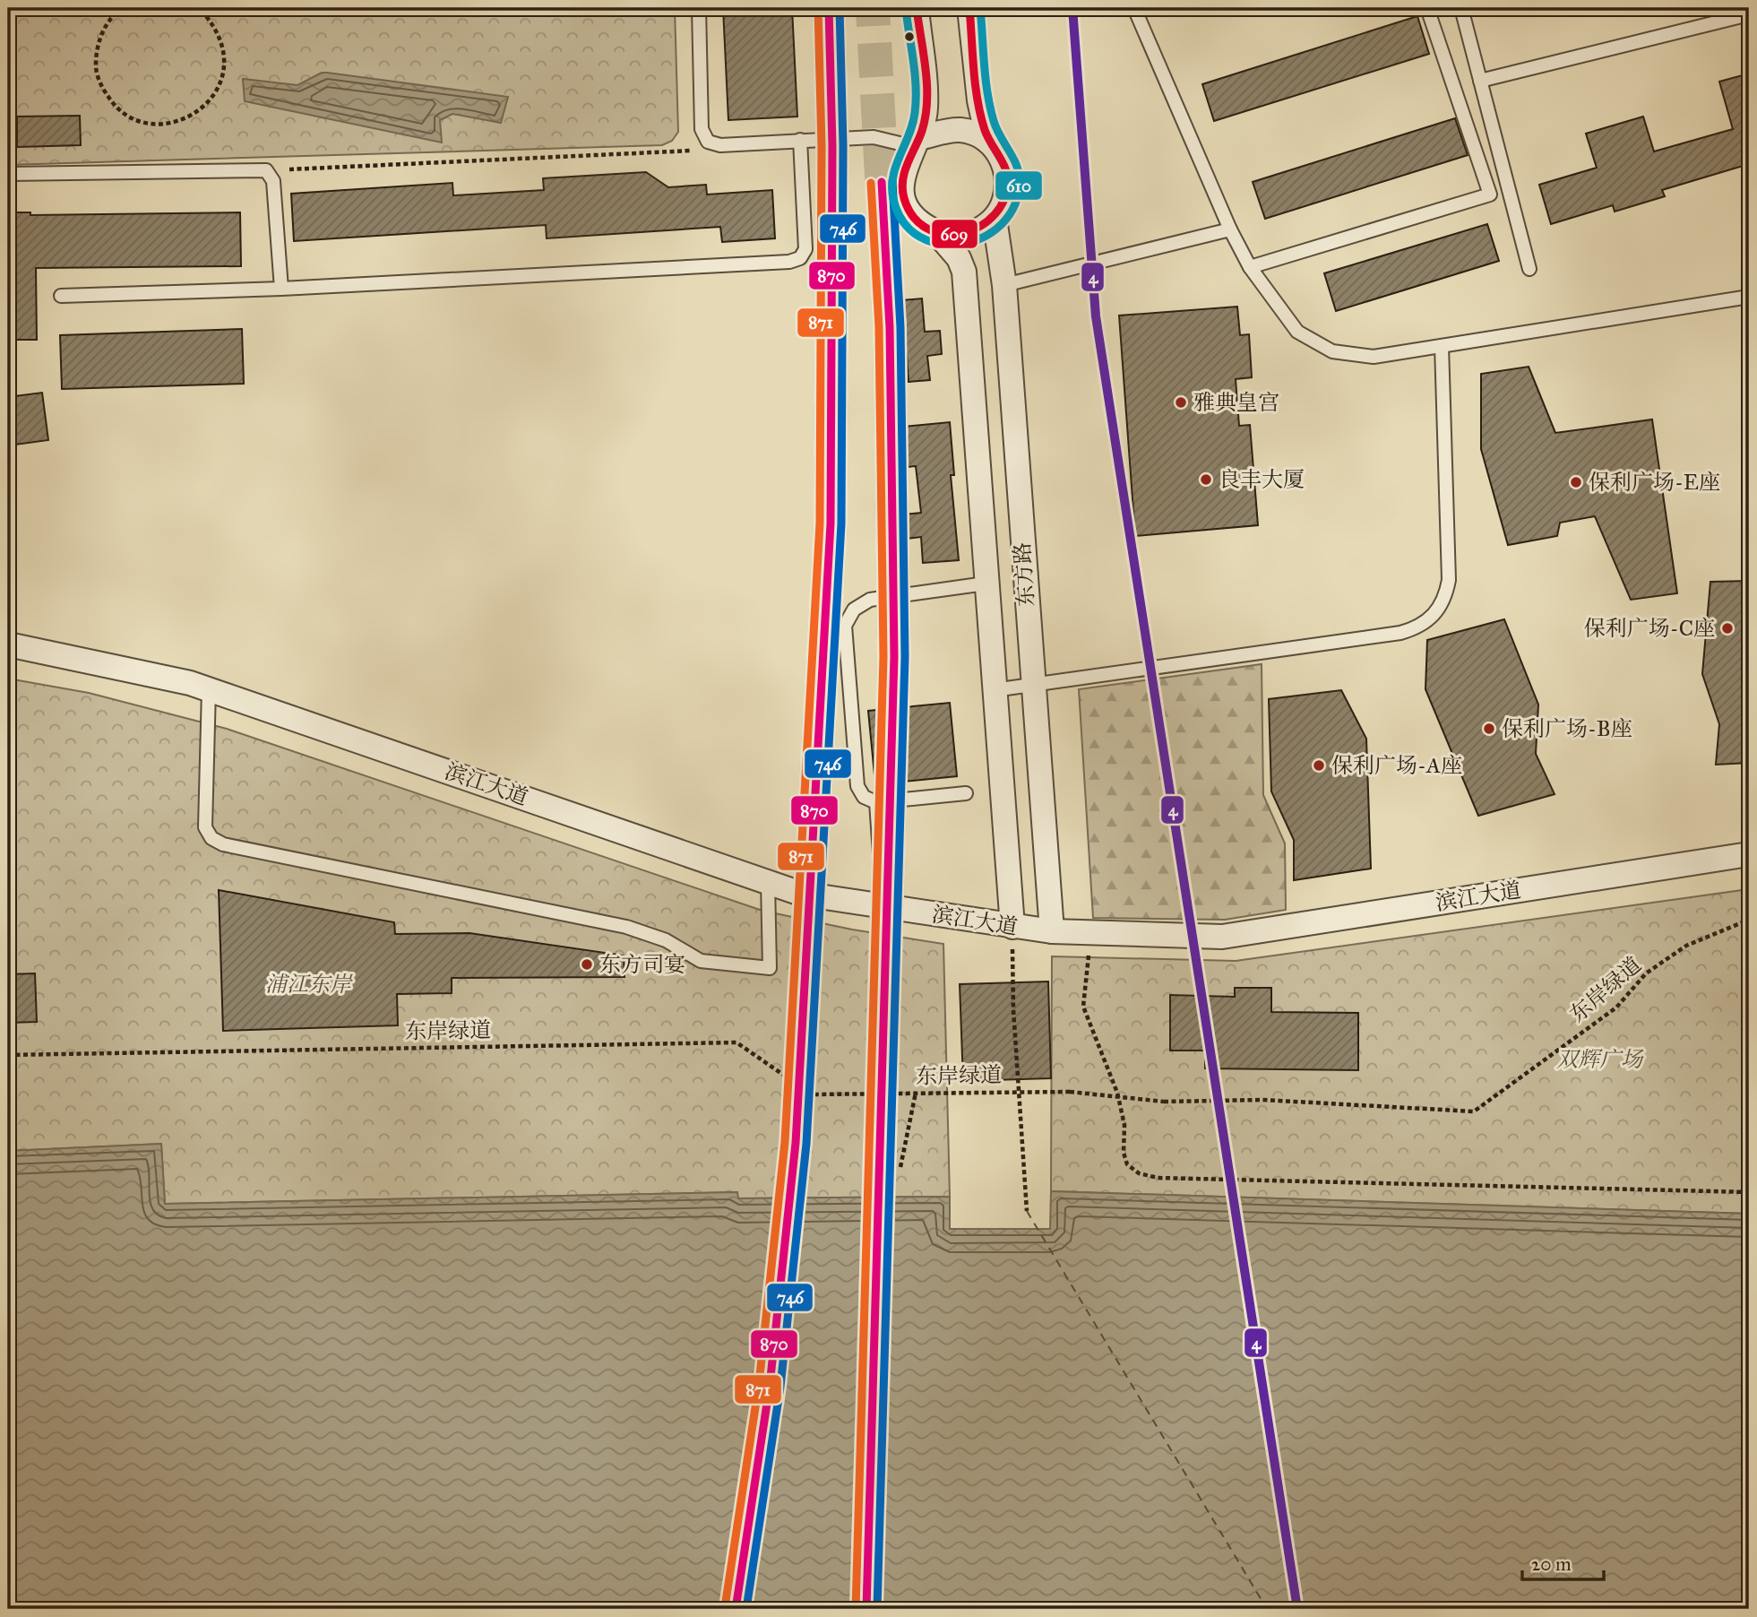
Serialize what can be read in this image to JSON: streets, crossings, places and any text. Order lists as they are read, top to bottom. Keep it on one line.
{"streets":{"street":["东方路","滨江大道"],"path":["东岸绿道"]},"crossings":[["东方路","滨江大道"]],"parks":["浦江东岸","双辉广场"],"places":["雅典皇宫","良丰大厦","保利广场-E座","保利广场-C座","保利广场-B座","保利广场-A座","东方司宴"],"lines":["transit line 4","transit line 870","transit line 746","transit line 871","transit line 609","transit line 610"],"scale_bar":"20 m"}
